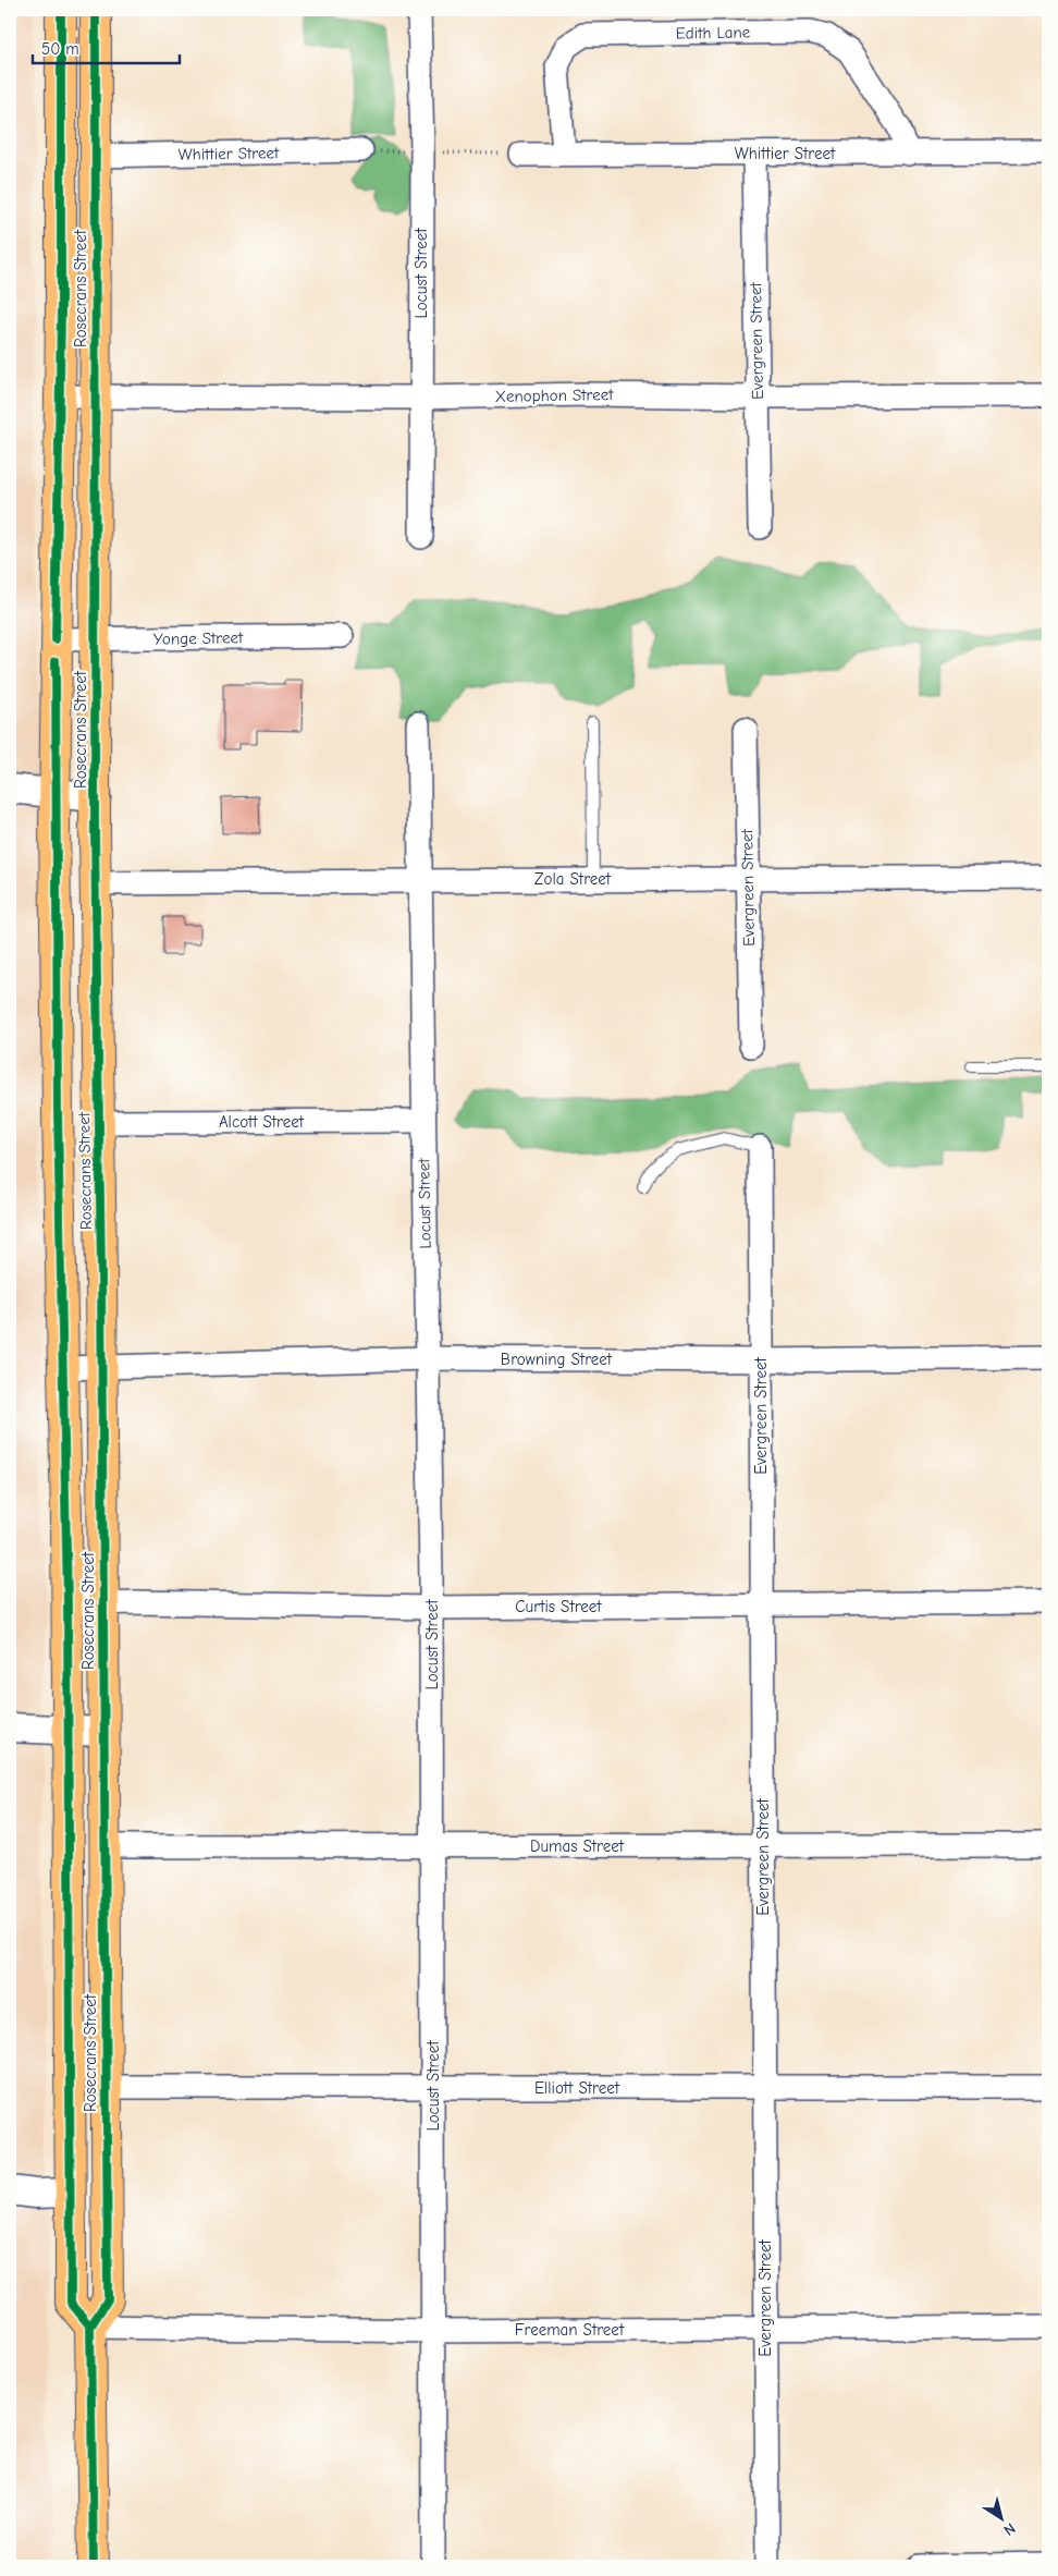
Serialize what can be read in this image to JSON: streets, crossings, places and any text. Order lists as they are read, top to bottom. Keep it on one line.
{"streets":{"main road":["Rosecrans Street"],"street":["Edith Lane","Whittier Street","Locust Street","Evergreen Street","Xenophon Street","Yonge Street","Zola Street","Alcott Street","Browning Street","Curtis Street","Dumas Street","Elliott Street","Freeman Street"]},"crossings":[["Edith Lane","Whittier Street"],["Whittier Street","Rosecrans Street"],["Whittier Street","Evergreen Street"],["Locust Street","Xenophon Street"],["Locust Street","Zola Street"],["Locust Street","Alcott Street"],["Locust Street","Browning Street"],["Locust Street","Curtis Street"],["Locust Street","Dumas Street"],["Locust Street","Elliott Street"],["Locust Street","Freeman Street"],["Rosecrans Street","Xenophon Street"],["Rosecrans Street","Yonge Street"],["Rosecrans Street","Zola Street"],["Rosecrans Street","Alcott Street"],["Rosecrans Street","Browning Street"],["Rosecrans Street","Curtis Street"],["Rosecrans Street","Dumas Street"],["Rosecrans Street","Elliott Street"],["Rosecrans Street","Freeman Street"],["Evergreen Street","Xenophon Street"],["Evergreen Street","Zola Street"],["Evergreen Street","Browning Street"],["Evergreen Street","Curtis Street"],["Evergreen Street","Dumas Street"],["Evergreen Street","Elliott Street"],["Evergreen Street","Freeman Street"]],"scale_bar":"50 m","north":"bottom right"}
